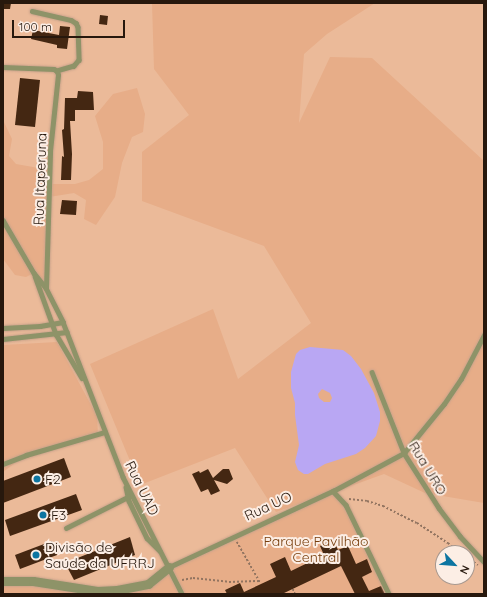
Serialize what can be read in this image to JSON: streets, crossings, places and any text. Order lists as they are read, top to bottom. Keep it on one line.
{"streets":{"street":["Rua UO"],"lane":["Rua Itaperuna","Rua URO","Rua UAD"]},"crossings":[["Rua Itaperuna","Rua UAD"],["Rua URO","Rua UO"],["Rua UAD","Rua UO"]],"parks":["Parque Pavilhão Central"],"places":["F2","F3","Divisão de Saúde da UFRRJ"],"scale_bar":"100 m","north":"bottom right"}
